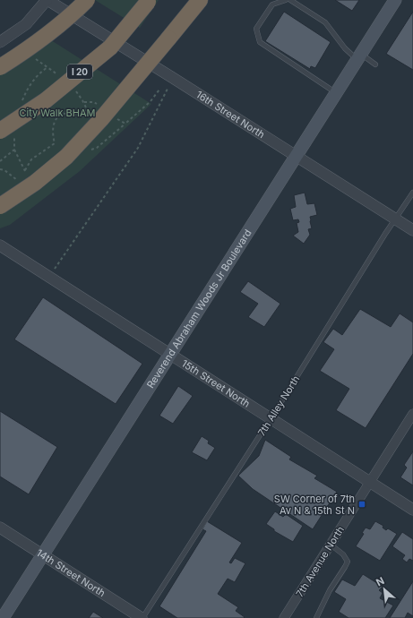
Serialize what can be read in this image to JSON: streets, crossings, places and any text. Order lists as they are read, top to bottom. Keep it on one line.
{"streets":{"highway":["I 20"],"main road":["Reverend Abraham Woods Jr Boulevard"],"street":["16th Street North","15th Street North","7th Avenue North","14th Street North"],"lane":["7th Alley North"]},"crossings":[["16th Street North","Reverend Abraham Woods Jr Boulevard"],["16th Street North","7th Alley North"],["Reverend Abraham Woods Jr Boulevard","15th Street North"],["Reverend Abraham Woods Jr Boulevard","14th Street North"],["15th Street North","7th Alley North"],["15th Street North","7th Avenue North"],["7th Alley North","14th Street North"]],"parks":["City Walk BHAM"],"places":{"transit":["SW Corner of 7th Av N & 15th St N"]},"north":"top left"}
